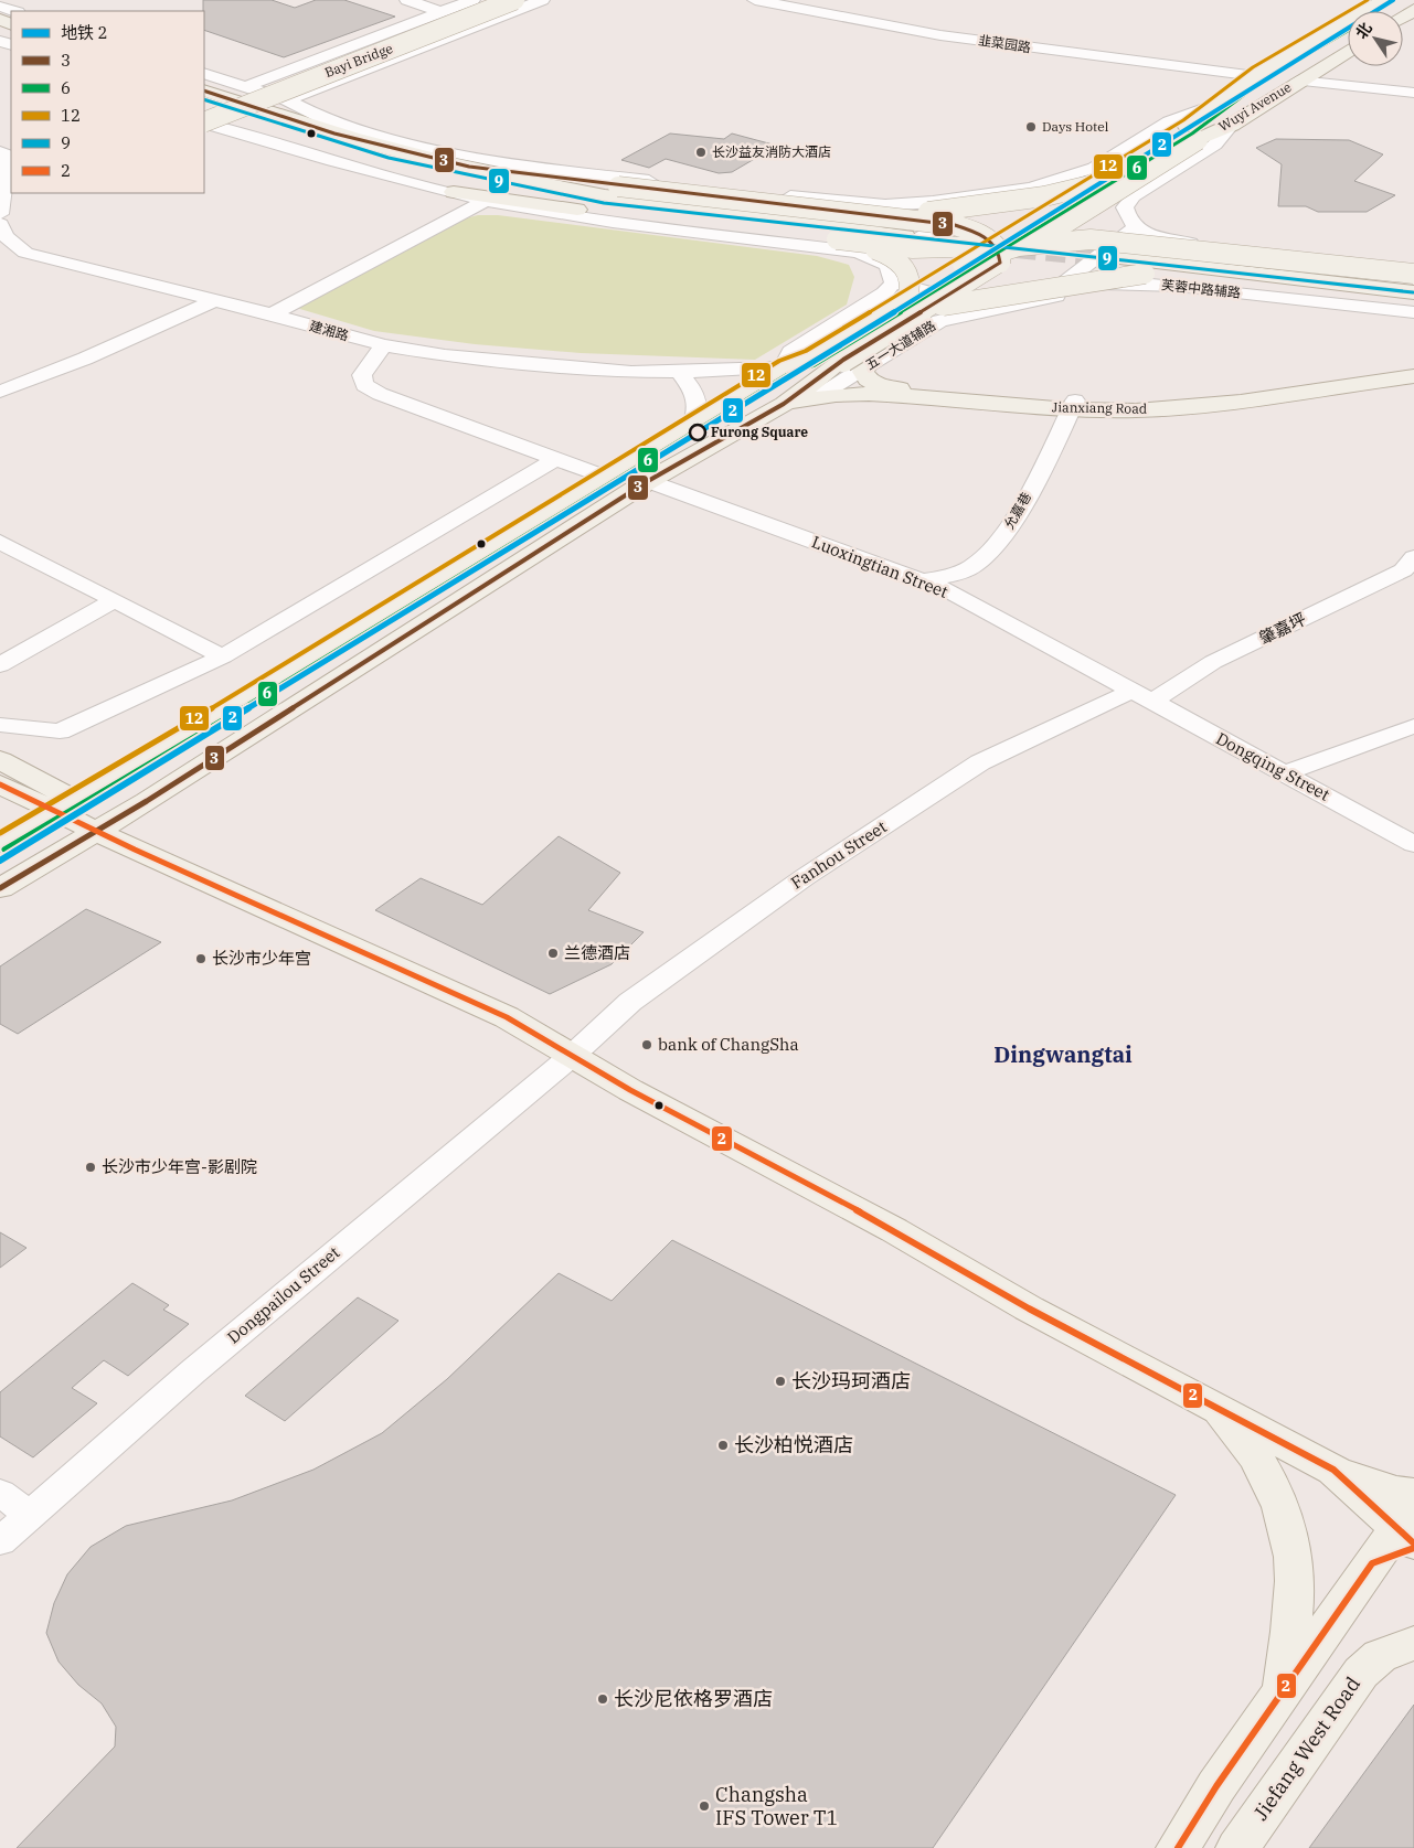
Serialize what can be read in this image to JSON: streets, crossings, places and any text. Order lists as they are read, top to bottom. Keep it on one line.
{"streets":{"main road":["Bayi Bridge","Wuyi Avenue","Jianxiang Road","Jiefang West Road"],"street":["韭菜园路","芙蓉中路辅路","建湘路","五一大道辅路","允嘉巷","Luoxingtian Street","肇嘉坪","Dongqing Street","Fanhou Street","Dongpailou Street"]},"crossings":[["韭菜园路","Wuyi Avenue"],["芙蓉中路辅路","五一大道辅路"],["五一大道辅路","Jianxiang Road"],["Jianxiang Road","允嘉巷"],["允嘉巷","Luoxingtian Street"],["Luoxingtian Street","肇嘉坪"],["Luoxingtian Street","Dongqing Street"],["Luoxingtian Street","Fanhou Street"],["肇嘉坪","Dongqing Street"],["肇嘉坪","Fanhou Street"],["Dongqing Street","Fanhou Street"],["Fanhou Street","Dongpailou Street"]],"districts":["Dingwangtai"],"places":["Days Hotel","长沙益友消防大酒店","Furong Square","兰德酒店","长沙市少年宫","bank of ChangSha","长沙市少年宫-影剧院","长沙玛珂酒店","长沙柏悦酒店","长沙尼依格罗酒店","Changsha IFS Tower T1"],"lines":["metro line 2","transit line 12","transit line 6","transit line 3","transit line 9","transit line 2"],"legend":["地铁 2","3","6","12","9","2"],"north":"top left"}
